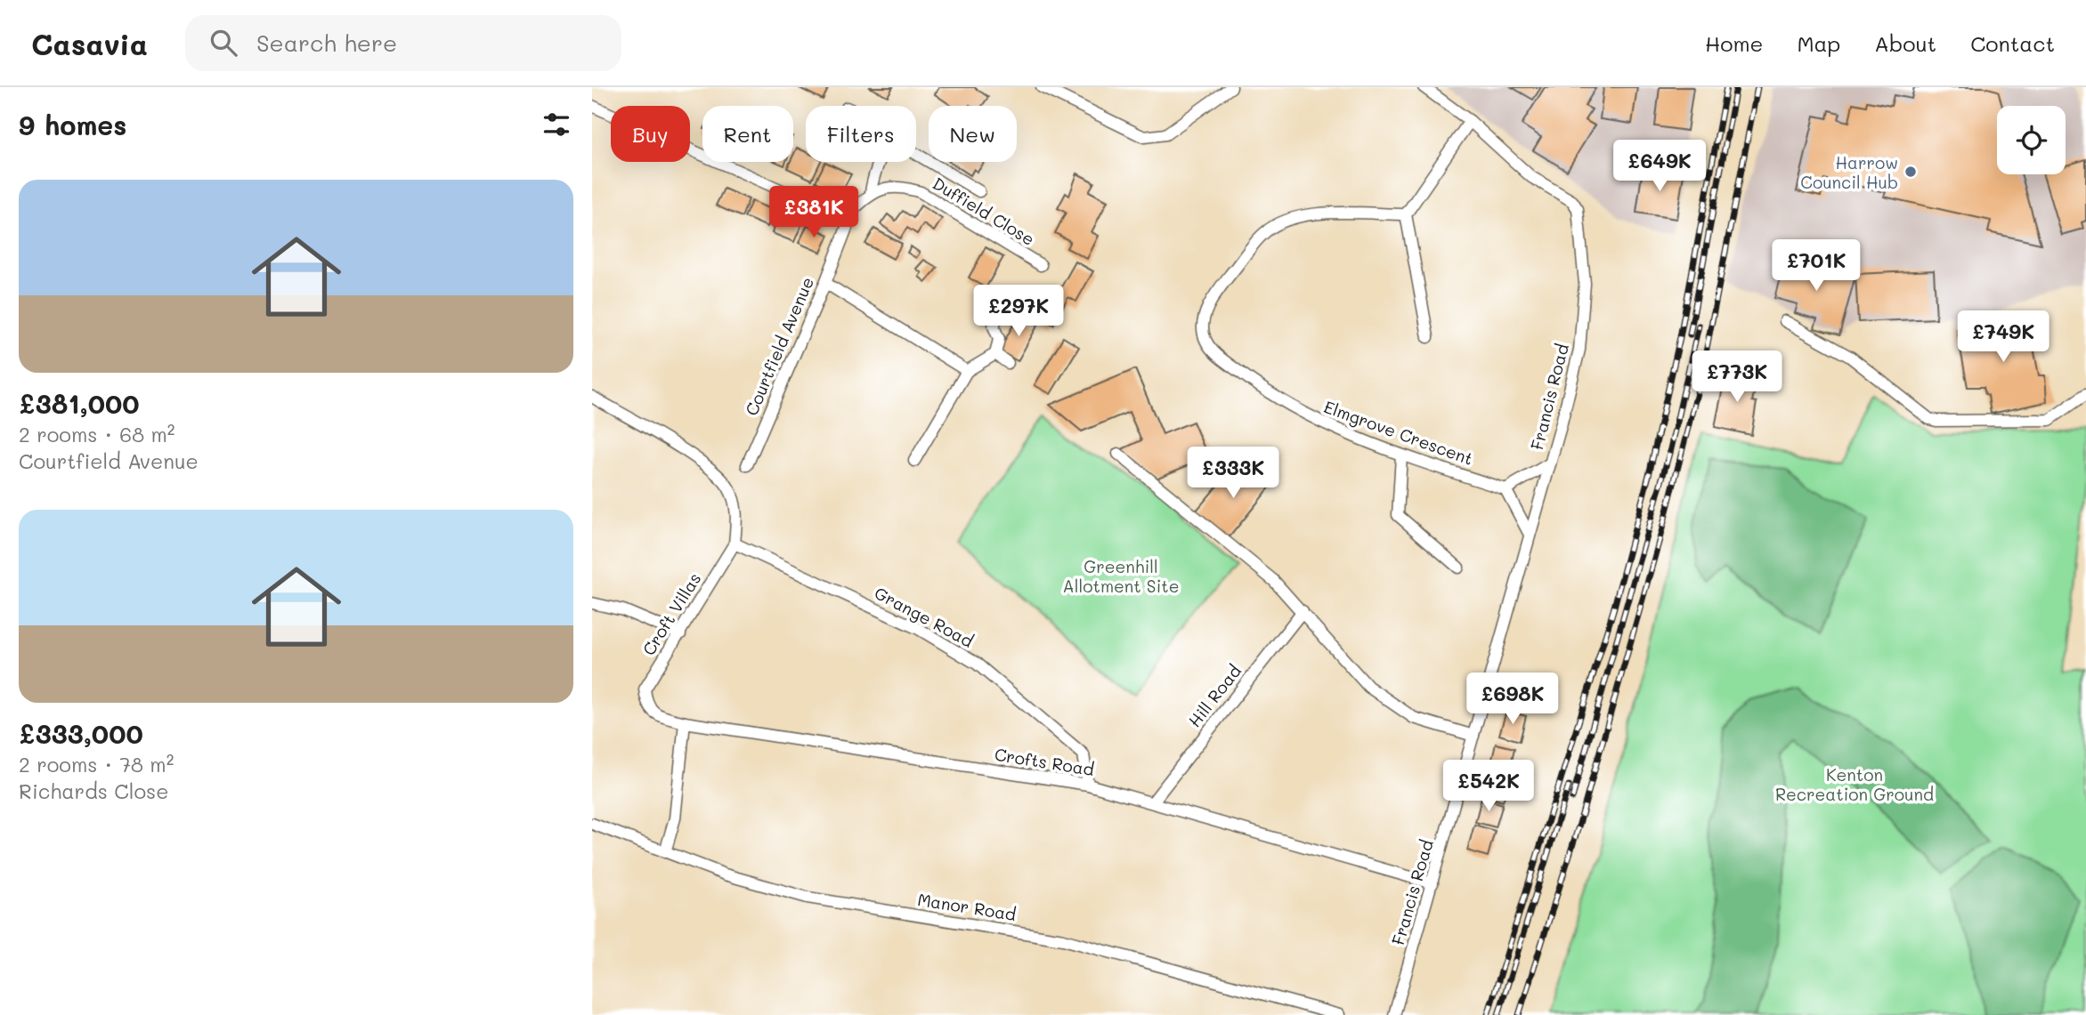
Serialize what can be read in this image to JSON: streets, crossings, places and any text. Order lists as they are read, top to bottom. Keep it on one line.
{"streets":{"street":["Duffield Close","Courtfield Avenue","Francis Road","Elmgrove Crescent","Croft Villas","Grange Road","Hill Road","Crofts Road","Manor Road"]},"crossings":[["Duffield Close","Courtfield Avenue"],["Francis Road","Crofts Road"],["Croft Villas","Grange Road"],["Croft Villas","Crofts Road"],["Grange Road","Crofts Road"],["Hill Road","Crofts Road"]],"parks":["Greenhill Allotment Site","Kenton Recreation Ground"],"places":["Harrow Council Hub"],"page":{"header":"Casavia","search":"Search here","nav":["Home","Map","About","Contact"],"heading":"9 homes","chip":["Buy","Rent","Filters","New"],"price":["£649K","£381K","£701K","£297K","£749K","£773K","£333K","£698K","£542K"],"list":[{"name":"£381,000","note":"2 rooms · 68 m² · Courtfield Avenue"},{"name":"£333,000","note":"2 rooms · 78 m² · Richards Close"}]}}
